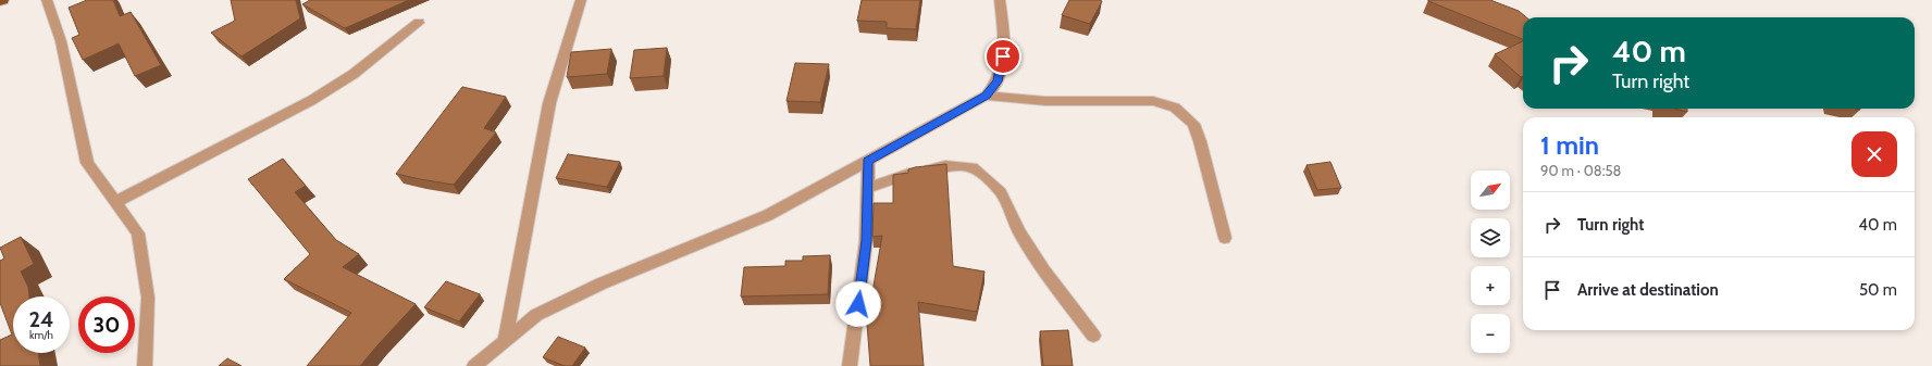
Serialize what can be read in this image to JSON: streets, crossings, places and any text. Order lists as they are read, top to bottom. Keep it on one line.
{"north":"top right","page":{"turn":["40 m","Turn right"],"heading":["1 min","90 m · 08:58"],"map_buttons":["+","−"],"list":[{"name":"Turn right","value":"40 m"},{"name":"Arrive at destination","value":"50 m"}],"speed":"24 km/h","limit":"30"}}
